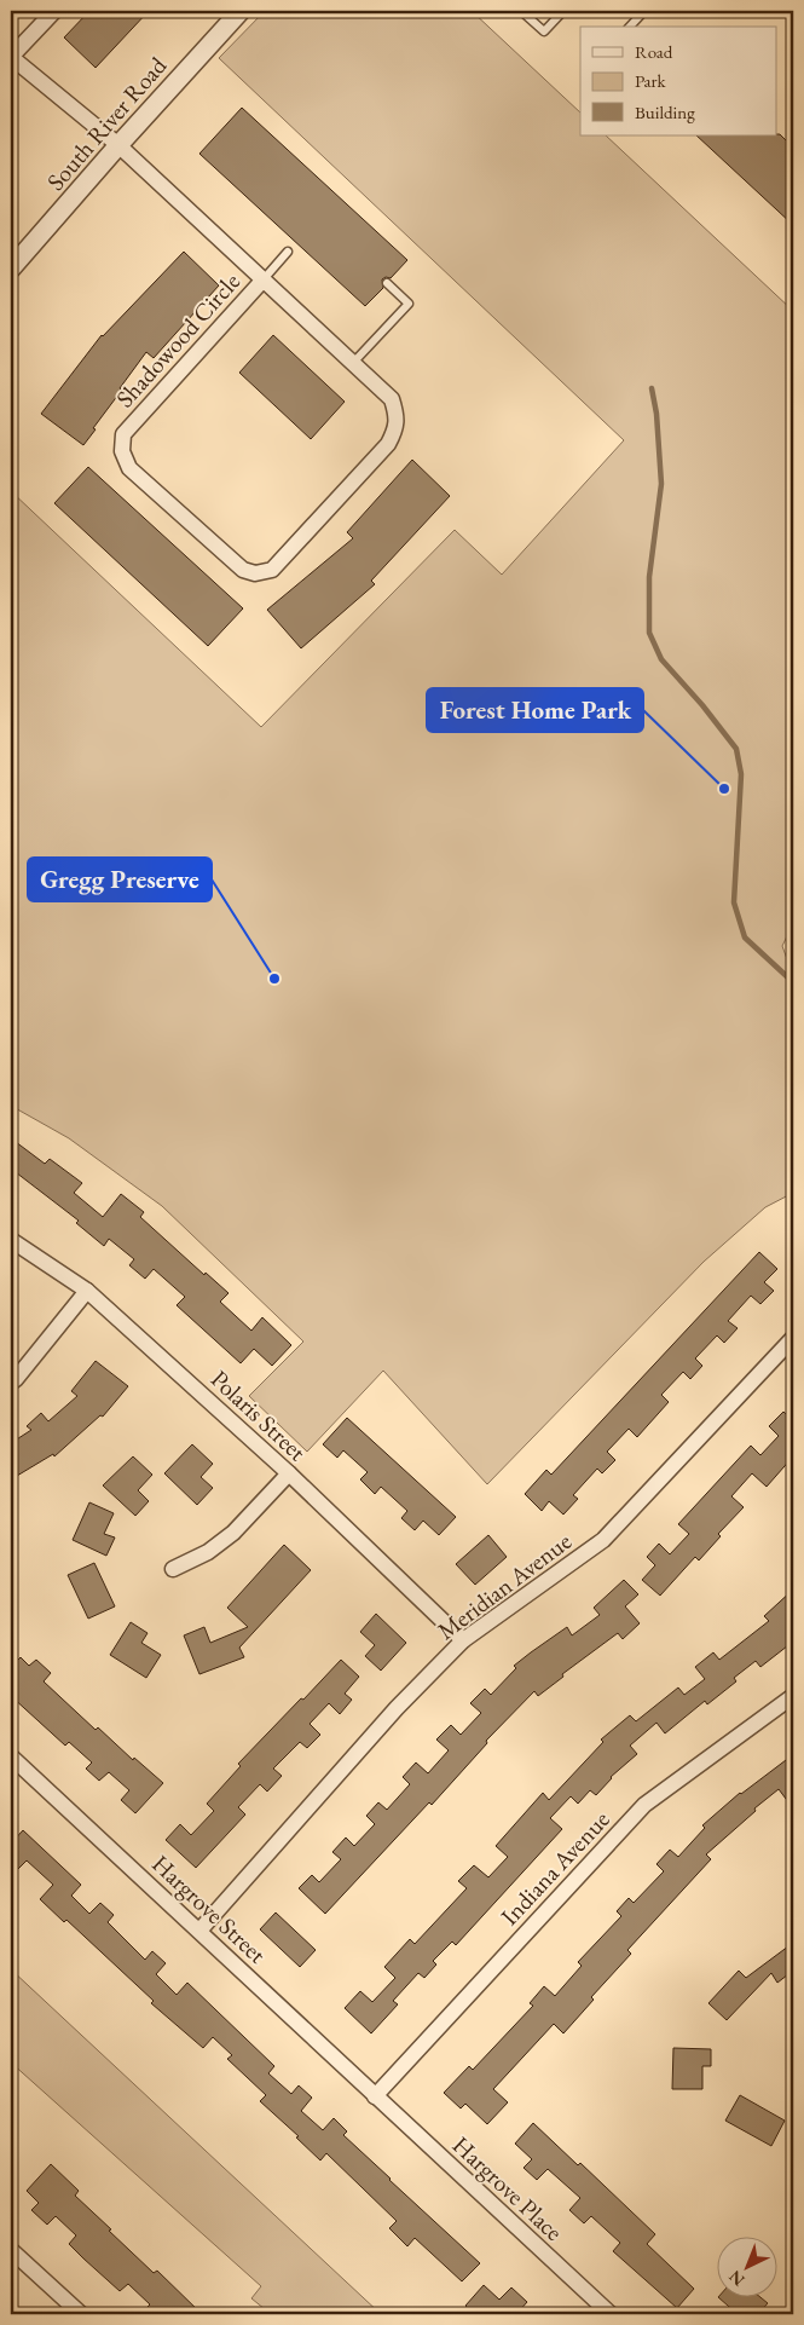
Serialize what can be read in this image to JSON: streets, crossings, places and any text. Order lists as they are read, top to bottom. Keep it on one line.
{"streets":{"street":["South River Road","Shadowood Circle","Polaris Street","Meridian Avenue","Indiana Avenue","Hargrove Street","Hargrove Place"]},"crossings":[["South River Road","Shadowood Circle"],["Polaris Street","Meridian Avenue"],["Meridian Avenue","Hargrove Street"],["Indiana Avenue","Hargrove Street"],["Indiana Avenue","Hargrove Place"],["Hargrove Street","Hargrove Place"]],"places":["Forest Home Park","Gregg Preserve"],"legend":["Road","Park","Building"],"north":"bottom left"}
